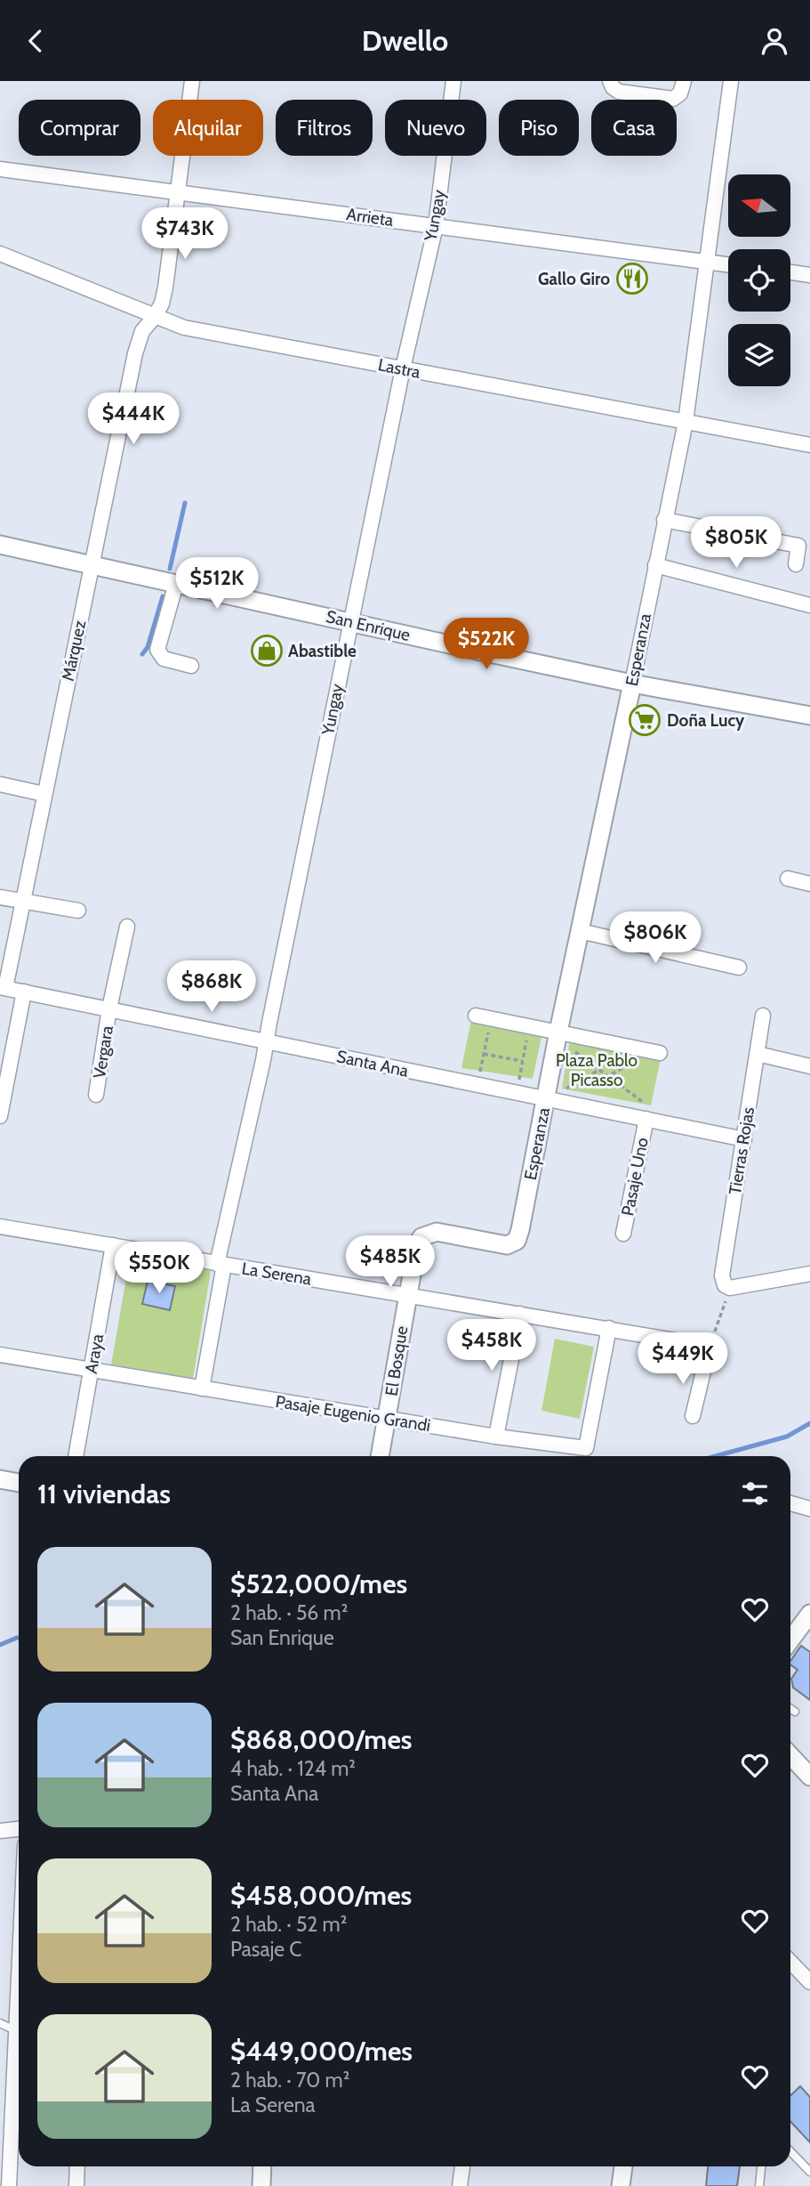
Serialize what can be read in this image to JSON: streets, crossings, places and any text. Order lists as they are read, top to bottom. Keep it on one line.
{"streets":{"street":["Yungay","Arrieta","Lastra","San Enrique","Esperanza","Márquez","Vergara","Santa Ana","Tierras Rojas","Pasaje Uno","La Serena","Araya","El Bosque","Pasaje Eugenio Grandi"]},"crossings":[["Yungay","Arrieta"],["Yungay","Lastra"],["Yungay","San Enrique"],["Yungay","Santa Ana"],["Yungay","La Serena"],["Yungay","Pasaje Eugenio Grandi"],["Arrieta","Esperanza"],["Arrieta","Márquez"],["Lastra","Esperanza"],["Lastra","Márquez"],["San Enrique","Esperanza"],["San Enrique","Márquez"],["Esperanza","Santa Ana"],["Esperanza","El Bosque"],["Márquez","Santa Ana"],["Vergara","Santa Ana"],["Santa Ana","Tierras Rojas"],["Santa Ana","Pasaje Uno"],["La Serena","Araya"],["La Serena","El Bosque"],["La Serena","Pasaje Eugenio Grandi"],["Araya","Pasaje Eugenio Grandi"],["El Bosque","Pasaje Eugenio Grandi"]],"parks":["Plaza Pablo Picasso"],"places":{"restaurant":["Gallo Giro"],"shop":["Abastible"],"supermarket":["Doña Lucy"]},"north":"left","page":{"header":"Dwello","chip":["Comprar","Alquilar","Filtros","Nuevo","Piso","Casa"],"price":["$743K","$444K","$805K","$512K","$522K","$806K","$868K","$485K","$550K","$458K","$449K"],"heading":"11 viviendas","list":[{"name":"$522,000/mes","note":"2 hab. · 56 m² · San Enrique"},{"name":"$868,000/mes","note":"4 hab. · 124 m² · Santa Ana"},{"name":"$458,000/mes","note":"2 hab. · 52 m² · Pasaje C"},{"name":"$449,000/mes","note":"2 hab. · 70 m² · La Serena"}]}}
